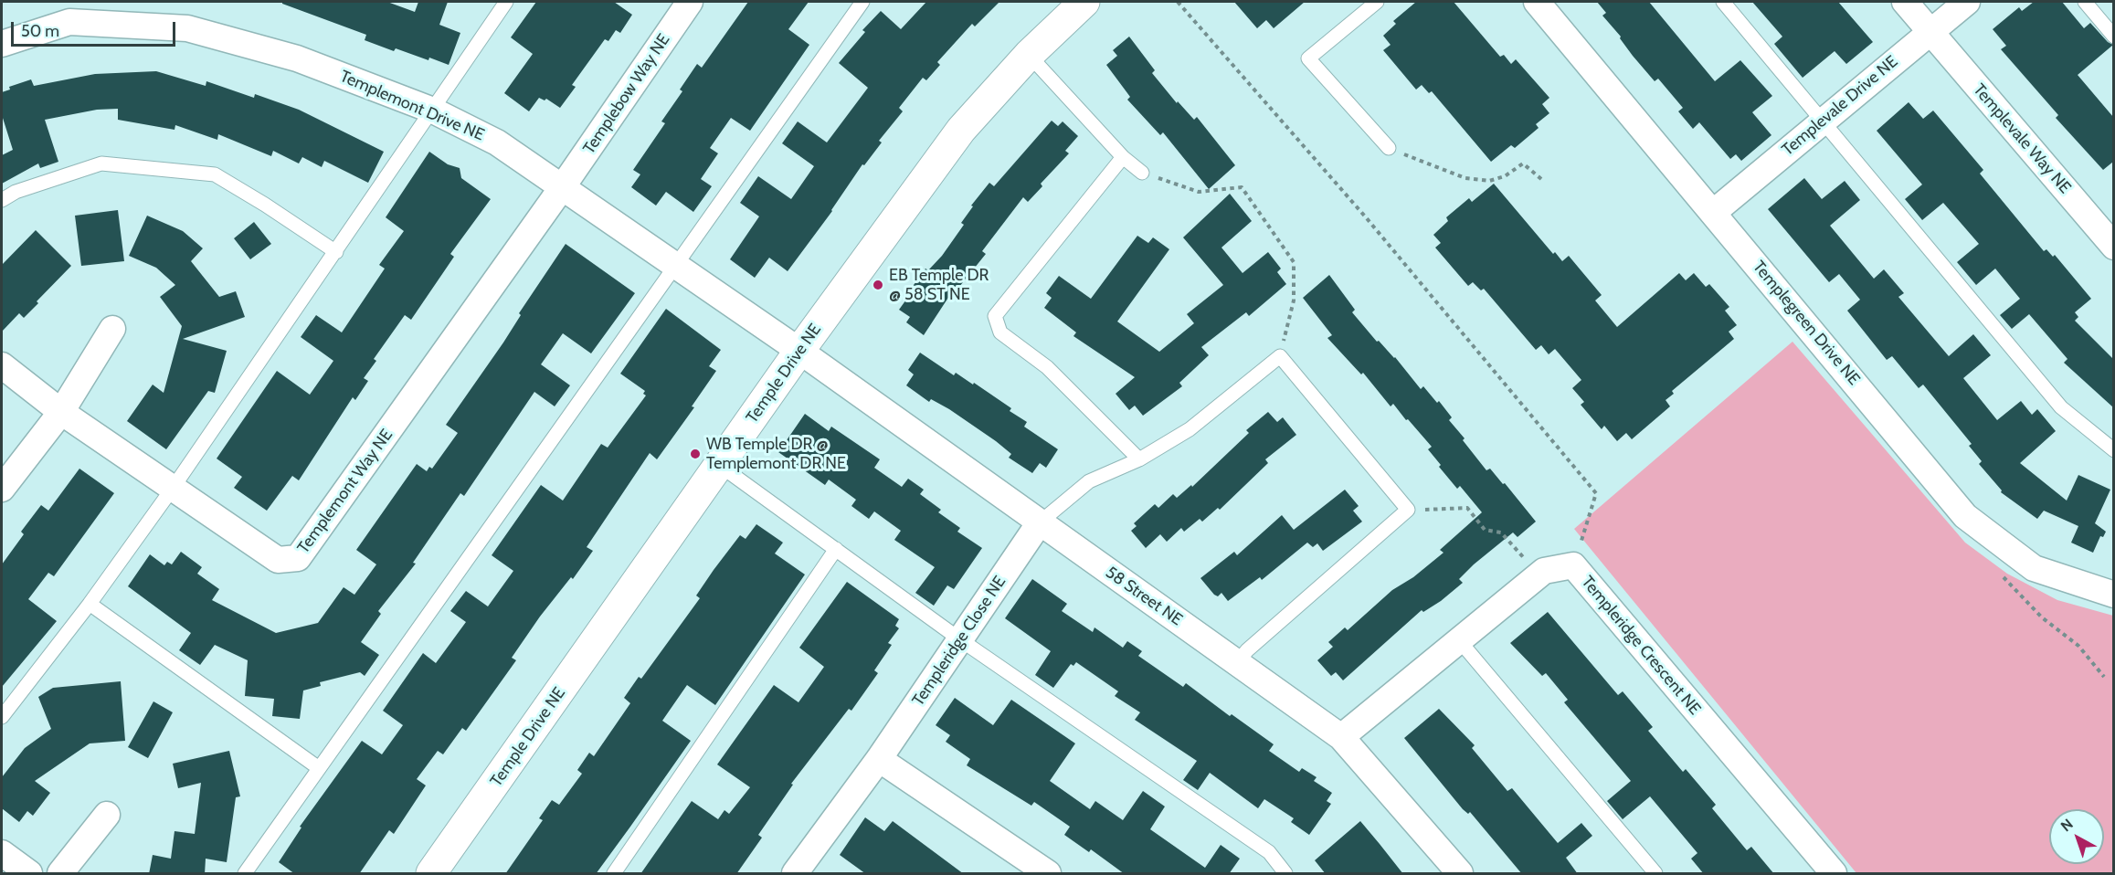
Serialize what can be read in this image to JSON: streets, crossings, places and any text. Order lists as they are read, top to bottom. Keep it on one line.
{"streets":{"street":["Templebow Way NE","Templemont Drive NE","Templevale Drive NE","Templevale Way NE","Templegreen Drive NE","Temple Drive NE","Templemont Way NE","58 Street NE","Templeridge Close NE","Templeridge Crescent NE"]},"crossings":[["Templebow Way NE","Templemont Drive NE"],["Templebow Way NE","Templemont Way NE"],["Templemont Drive NE","Temple Drive NE"],["Templemont Drive NE","Templemont Way NE"],["Templemont Drive NE","58 Street NE"],["Templevale Drive NE","Templevale Way NE"],["Templevale Drive NE","Templegreen Drive NE"],["Temple Drive NE","58 Street NE"],["58 Street NE","Templeridge Close NE"],["58 Street NE","Templeridge Crescent NE"]],"places":["EB Temple DR @ 58 ST NE","WB Temple DR @ Templemont DR NE"],"scale_bar":"50 m","north":"top left"}
